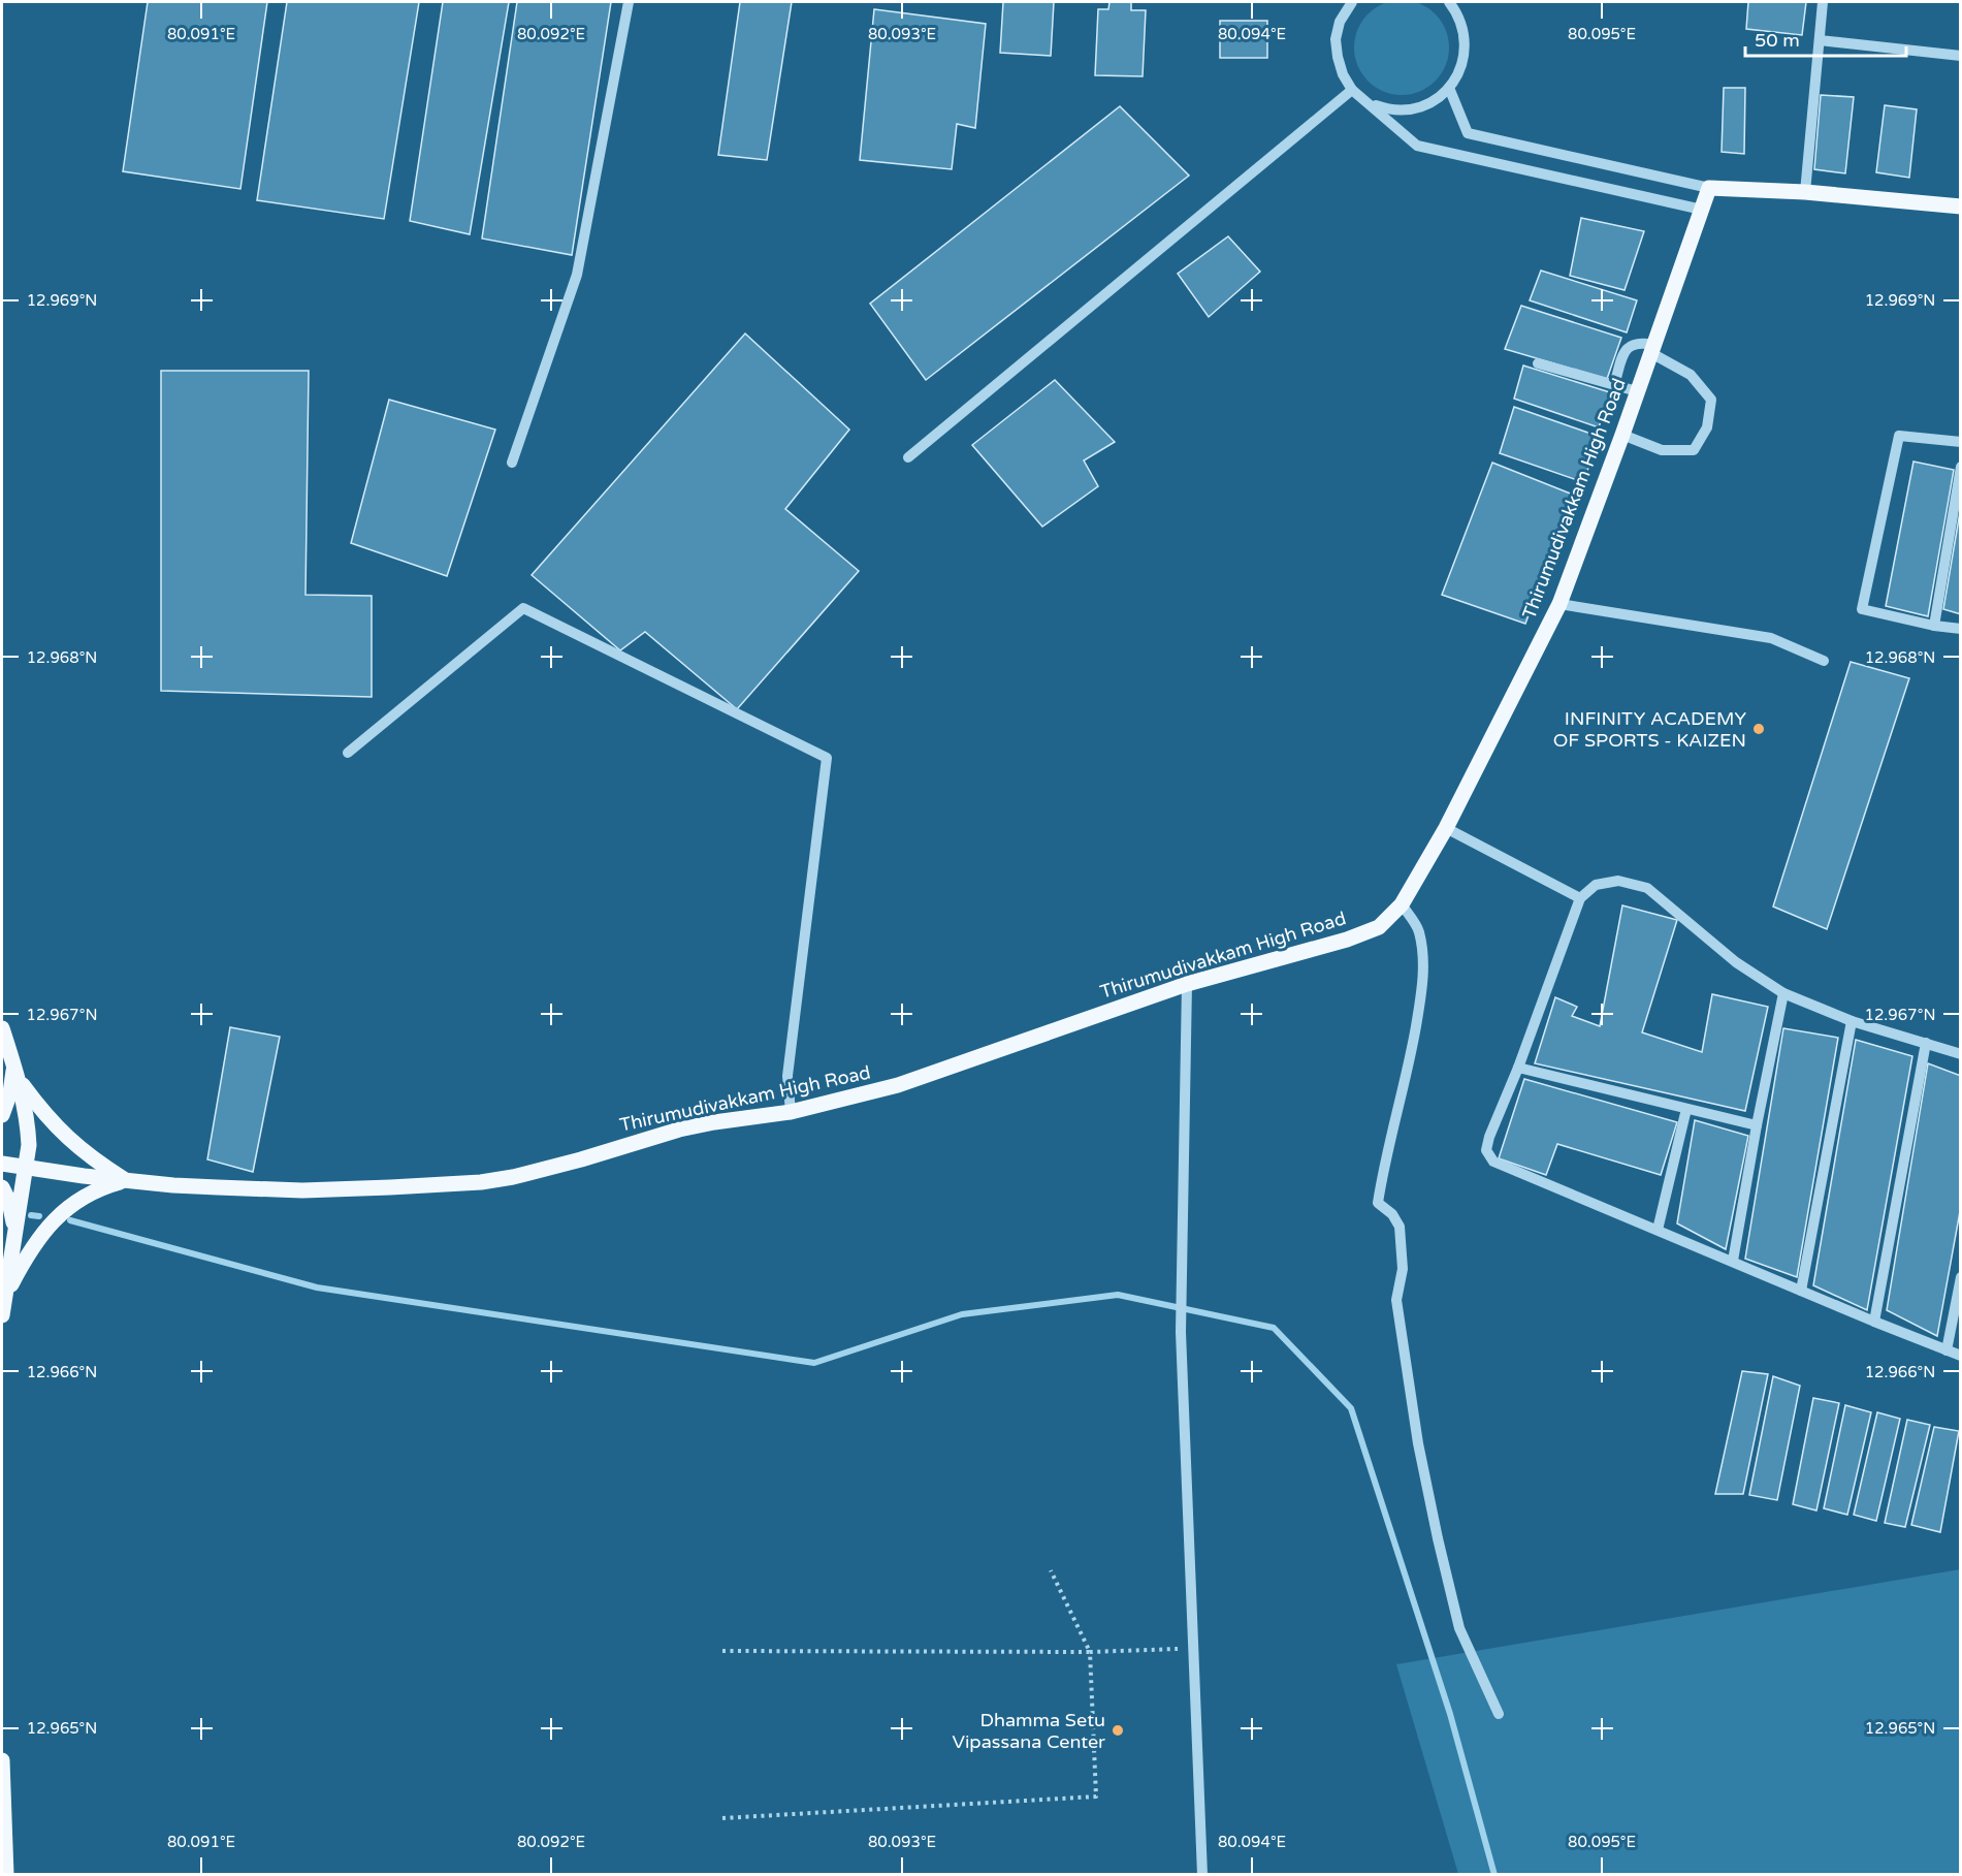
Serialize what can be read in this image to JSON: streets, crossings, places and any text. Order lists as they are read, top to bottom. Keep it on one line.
{"streets":{"main road":["Thirumudivakkam High Road"]},"places":["INFINITY ACADEMY OF SPORTS - KAIZEN","Dhamma Setu Vipassana Center"],"scale_bar":"50 m","coordinates":["80.091°E","80.092°E","80.093°E","80.094°E","80.095°E","12.969°N","12.968°N","12.967°N","12.966°N","12.965°N"]}
